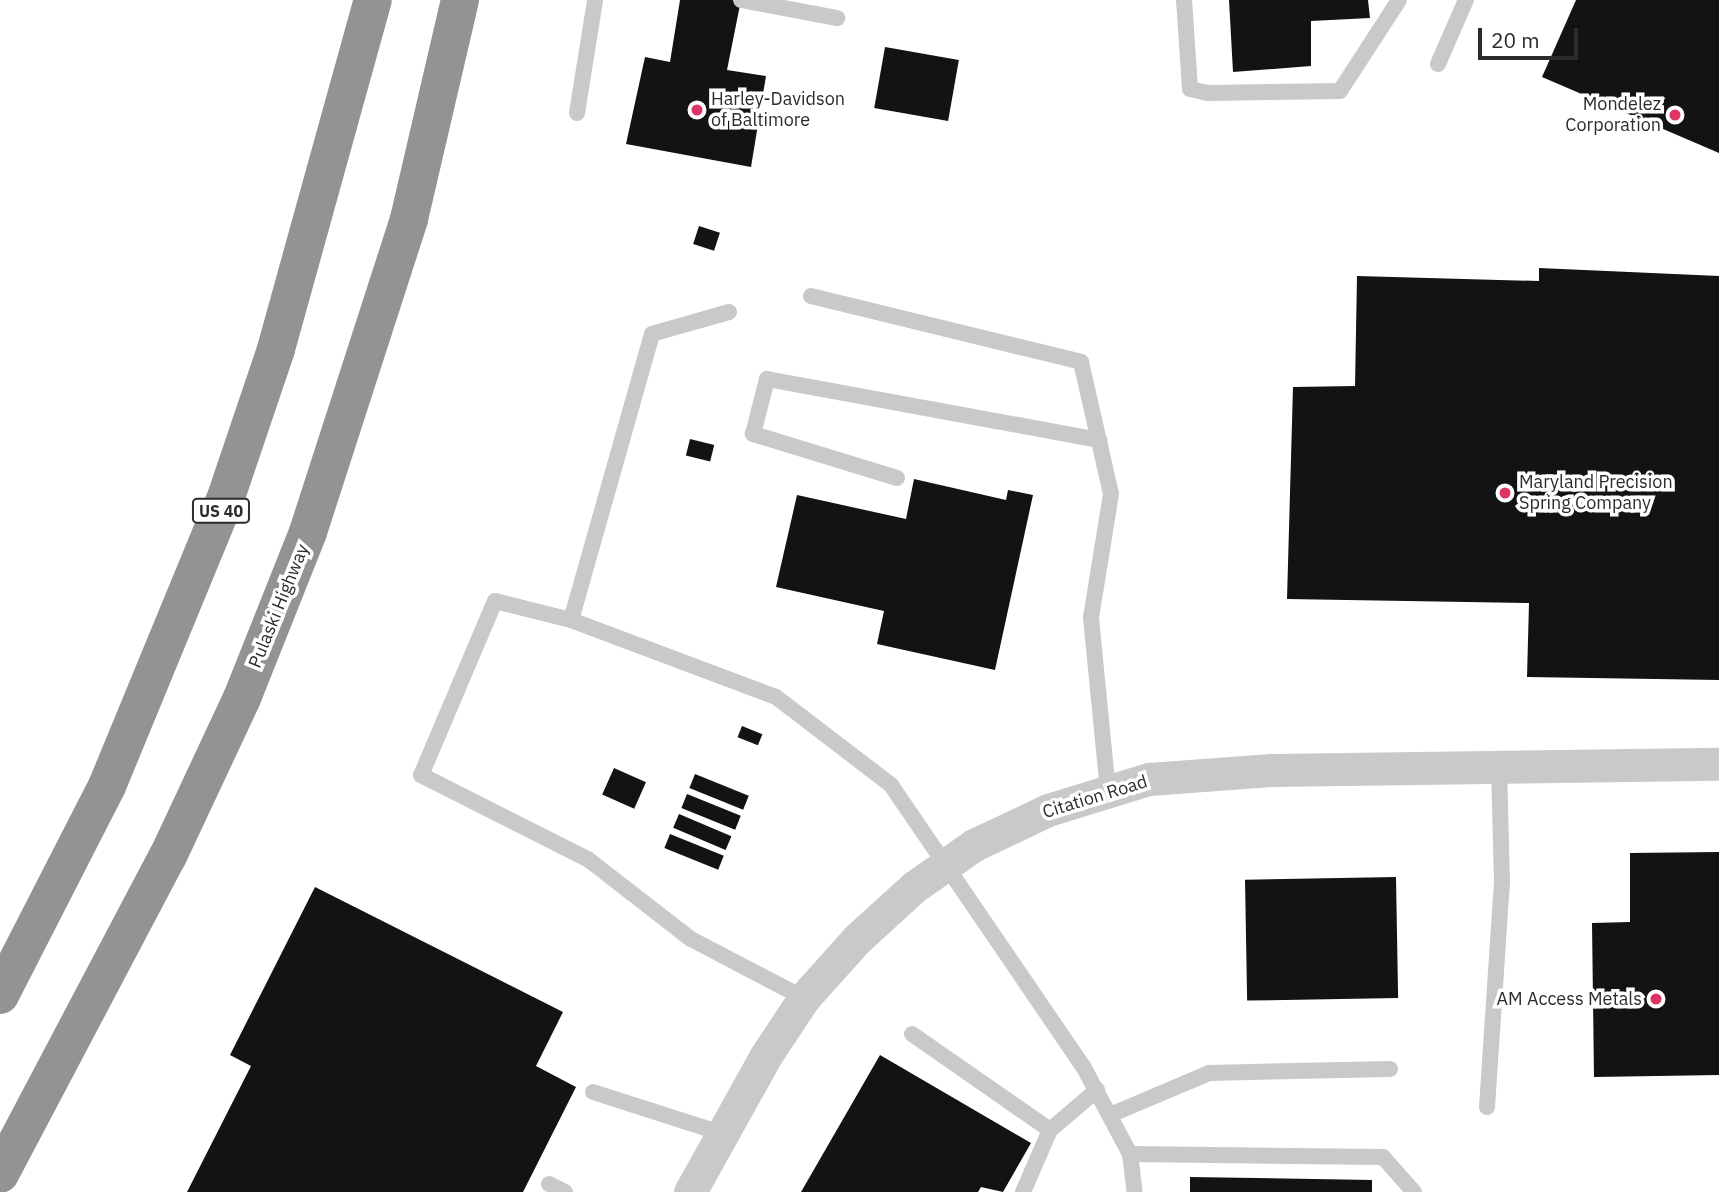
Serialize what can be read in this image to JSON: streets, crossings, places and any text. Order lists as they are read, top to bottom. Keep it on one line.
{"streets":{"highway":["US 40","Pulaski Highway"],"street":["Citation Road"]},"places":["Harley-Davidson of Baltimore","Mondelez Corporation","Maryland Precision Spring Company","AM Access Metals"],"scale_bar":"20 m"}
